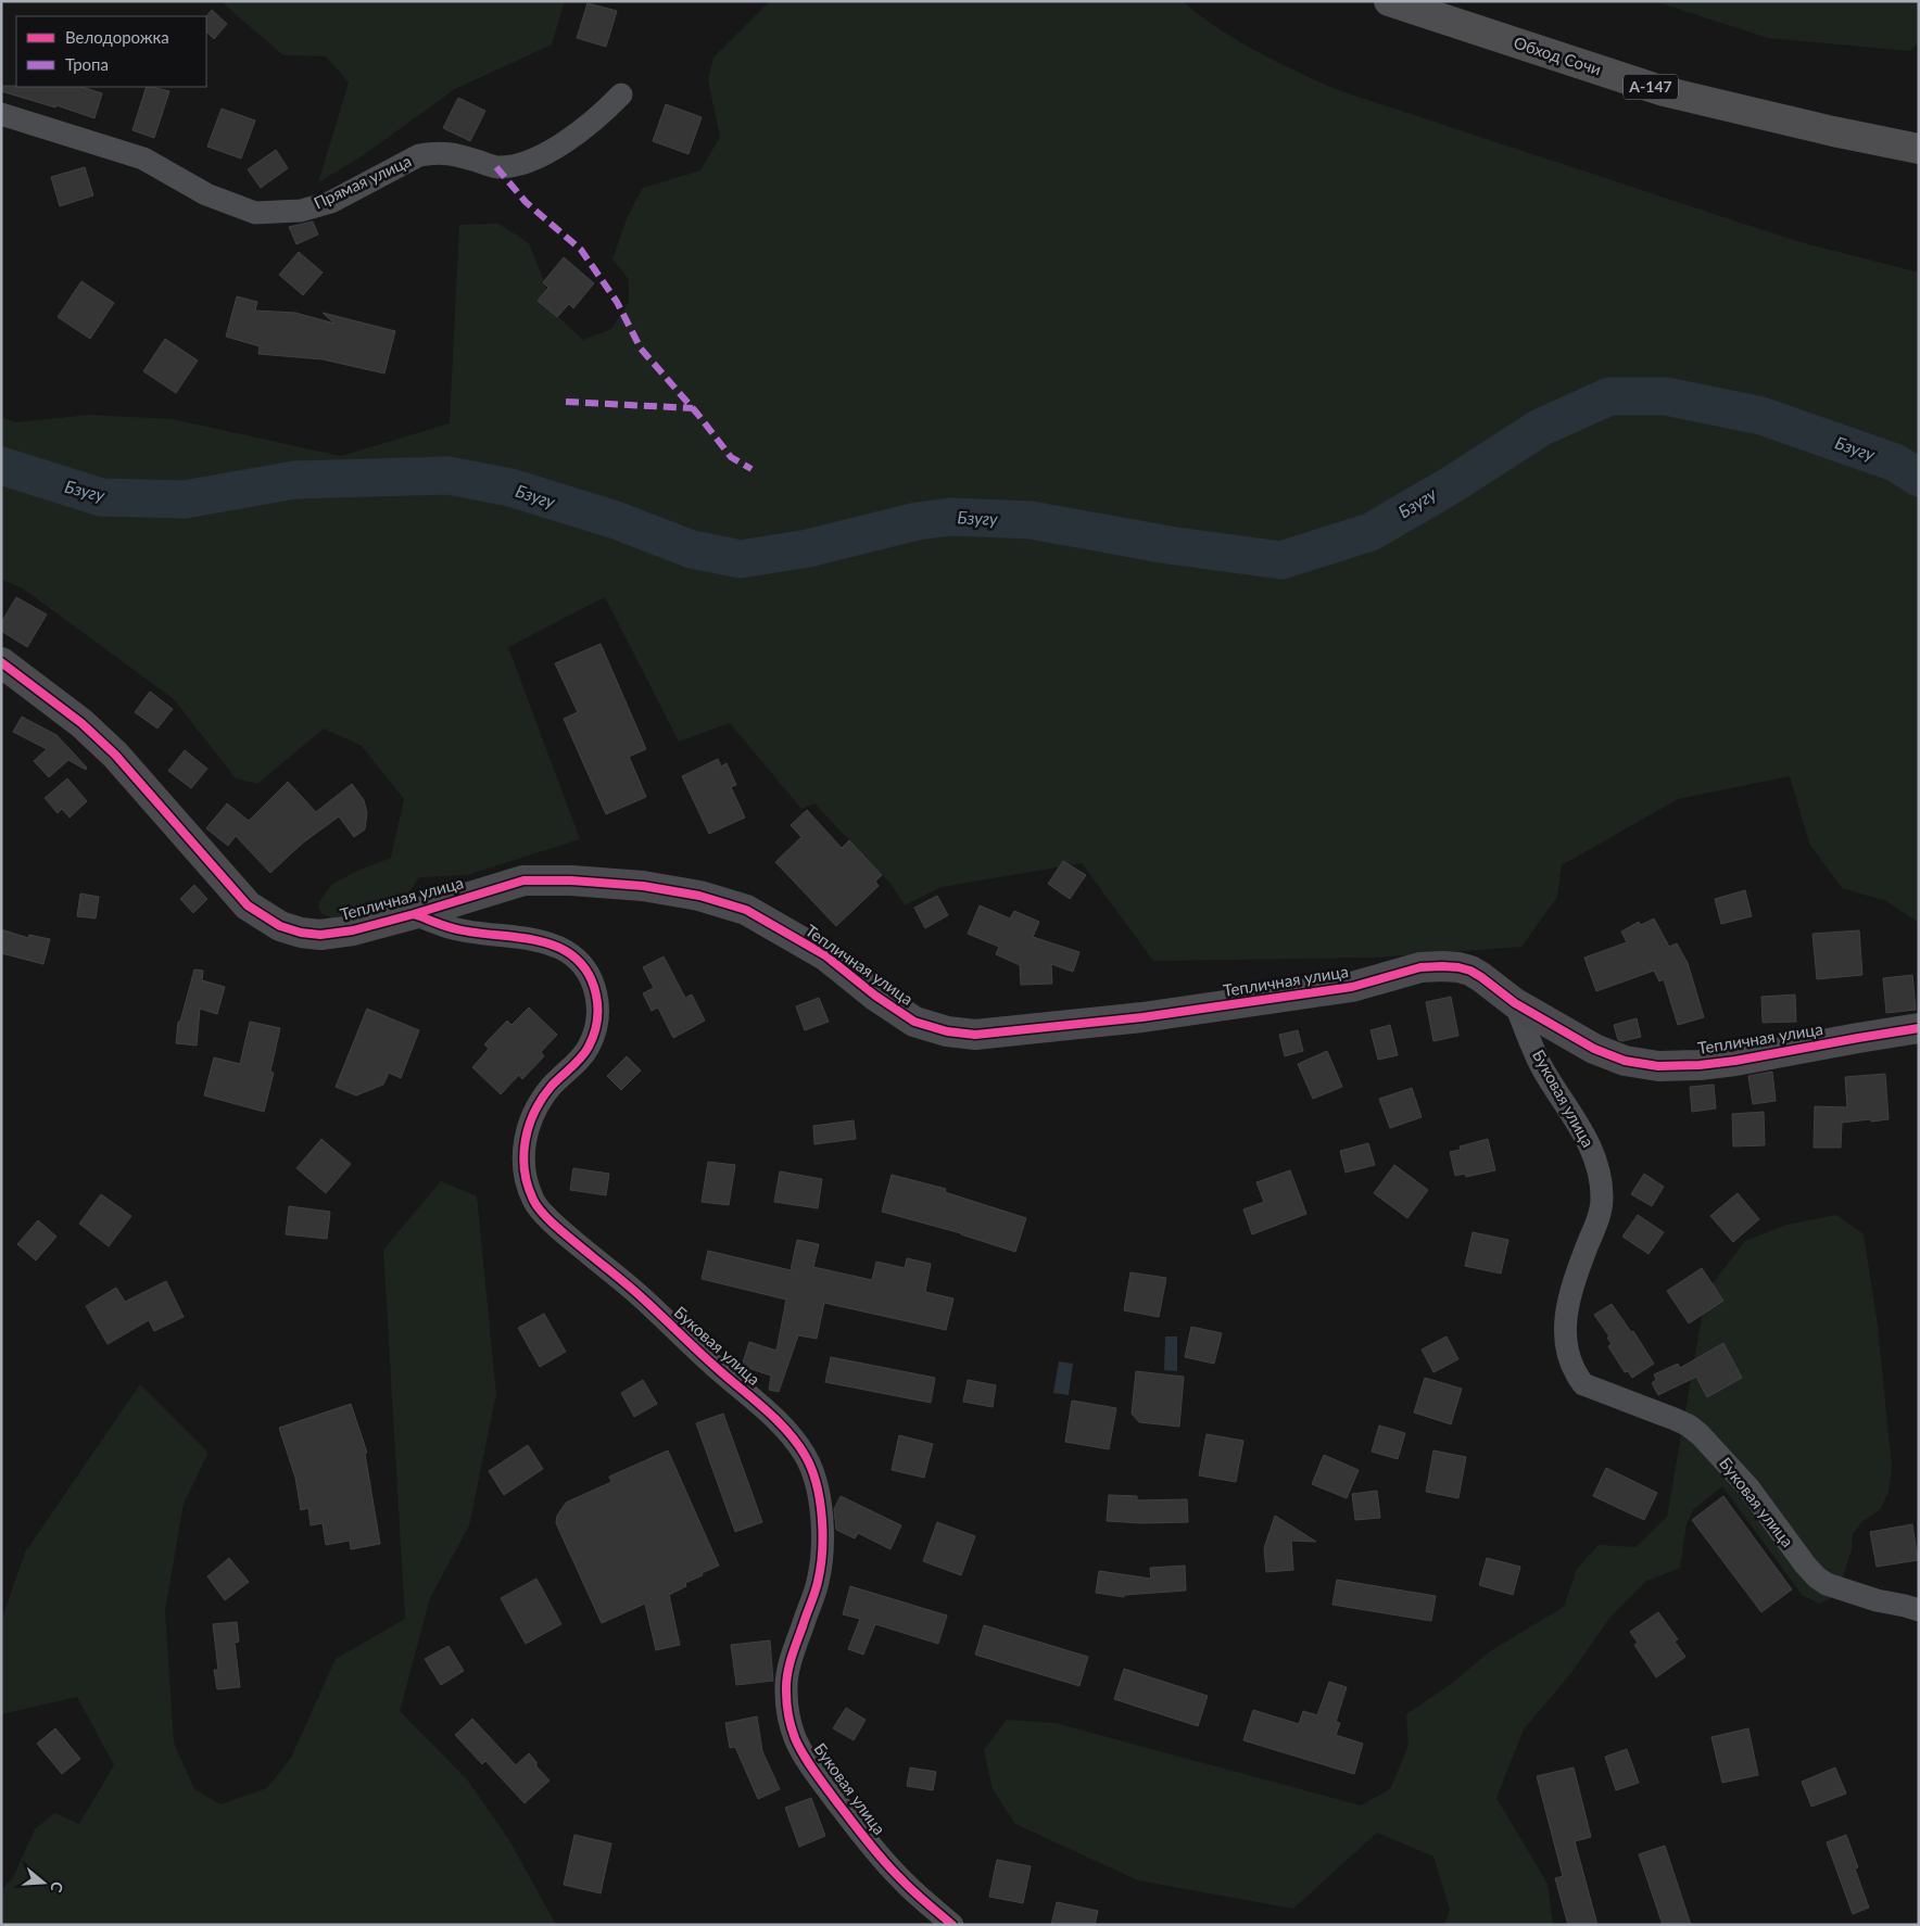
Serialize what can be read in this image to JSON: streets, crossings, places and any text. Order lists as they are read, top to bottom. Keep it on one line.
{"streets":{"highway":["Обход Сочи","А-147"],"street":["Прямая улица","Тепличная улица","Буковая улица"]},"crossings":[["Тепличная улица","Буковая улица"]],"water":["Бзугу"],"legend":["Велодорожка","Тропа"],"north":"right"}
